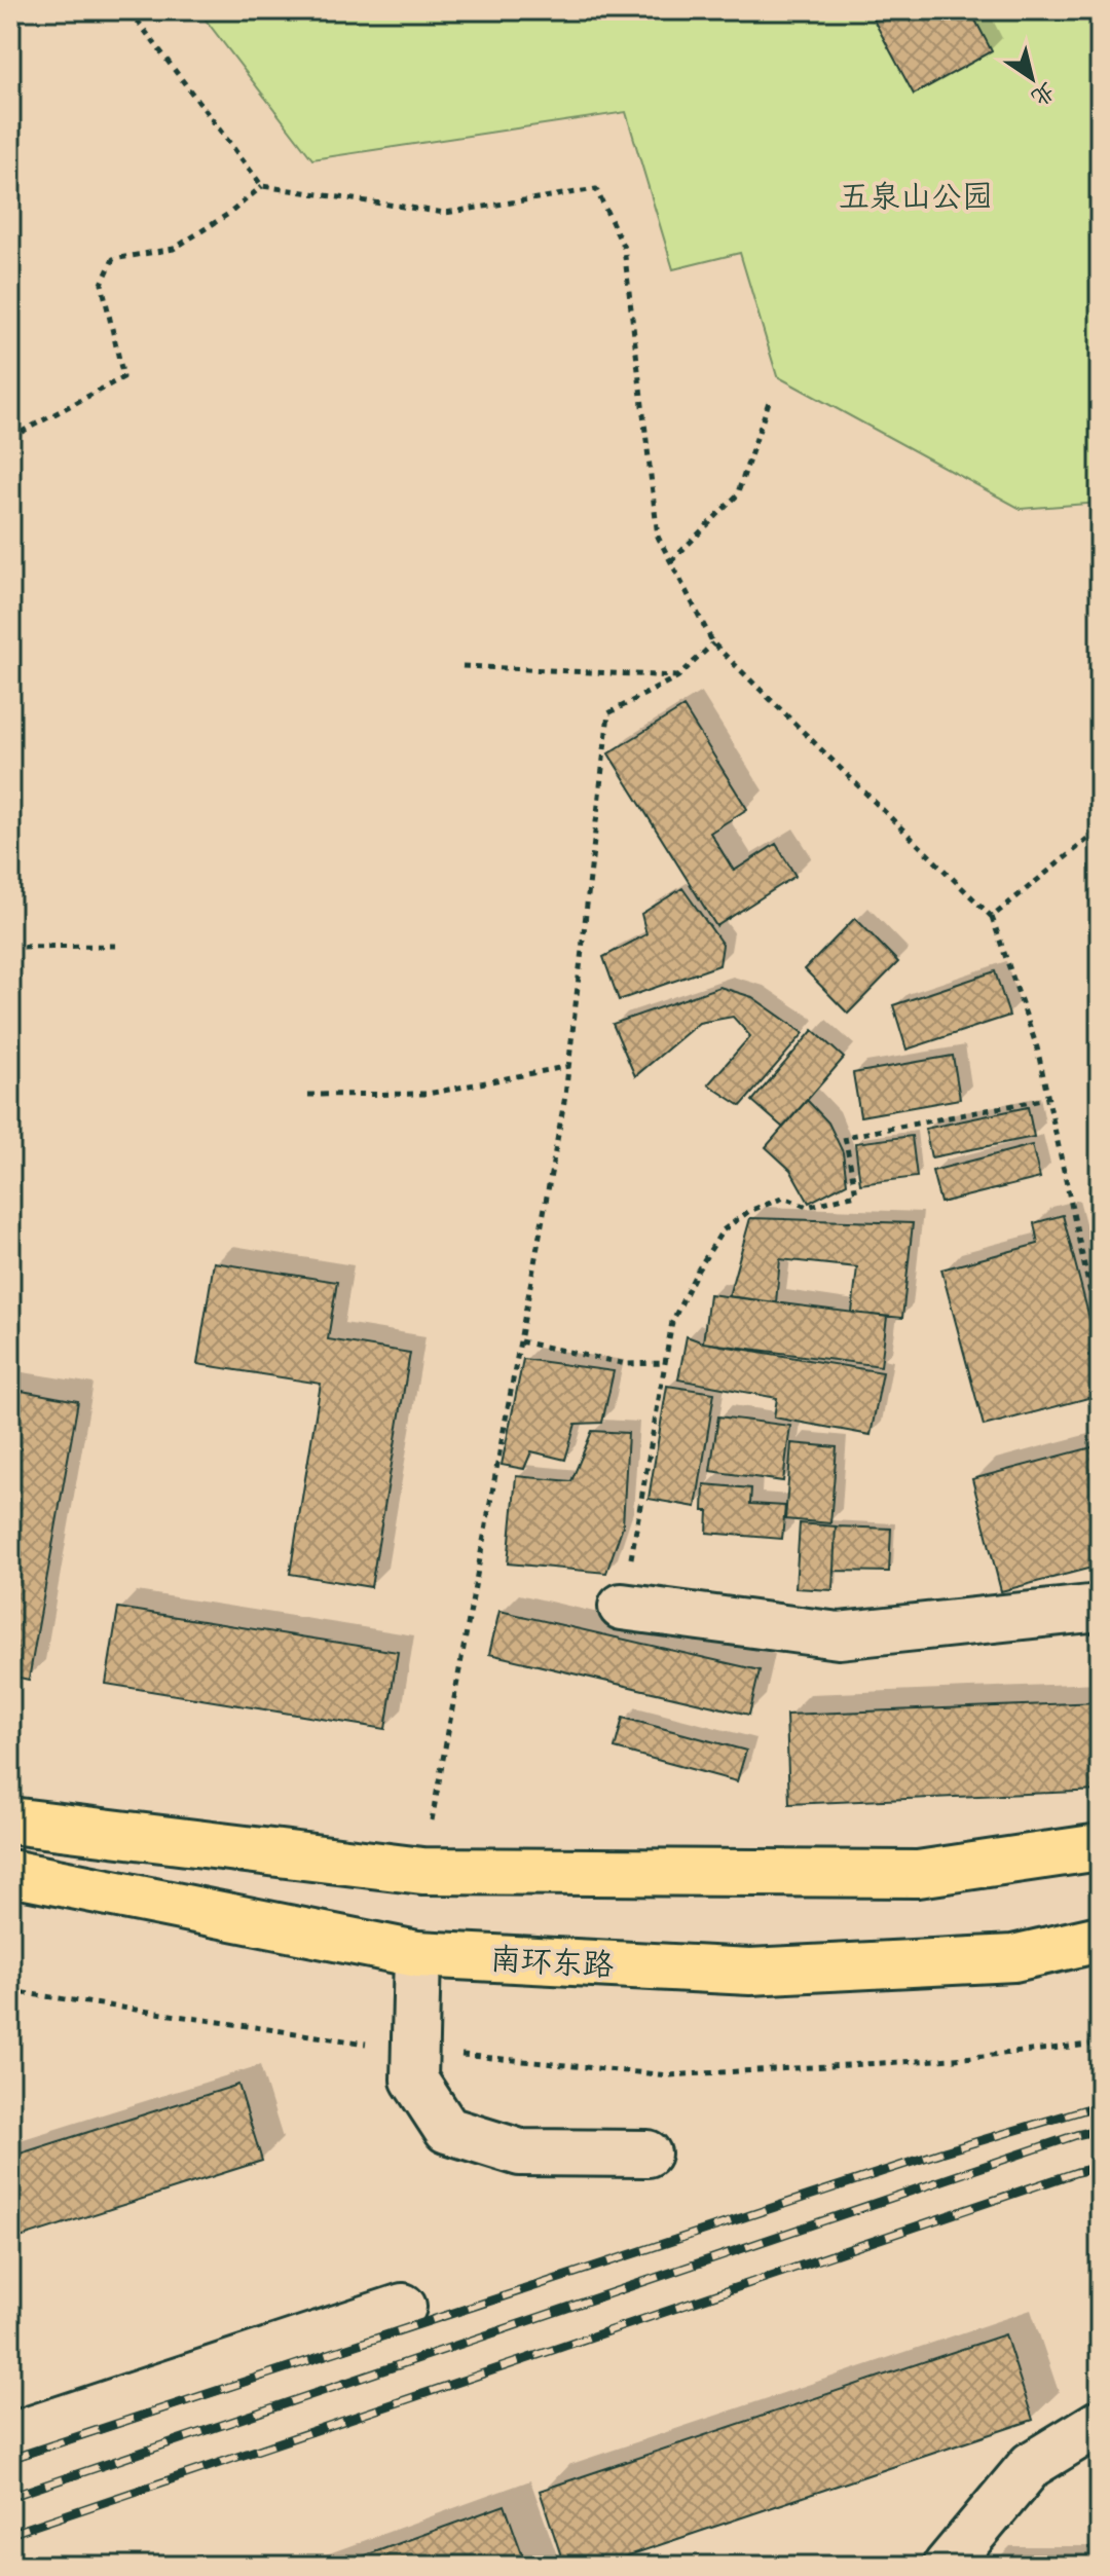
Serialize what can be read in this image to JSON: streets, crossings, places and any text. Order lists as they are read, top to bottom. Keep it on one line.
{"streets":{"highway":["南环东路"]},"parks":["五泉山公园"],"north":"bottom right"}
